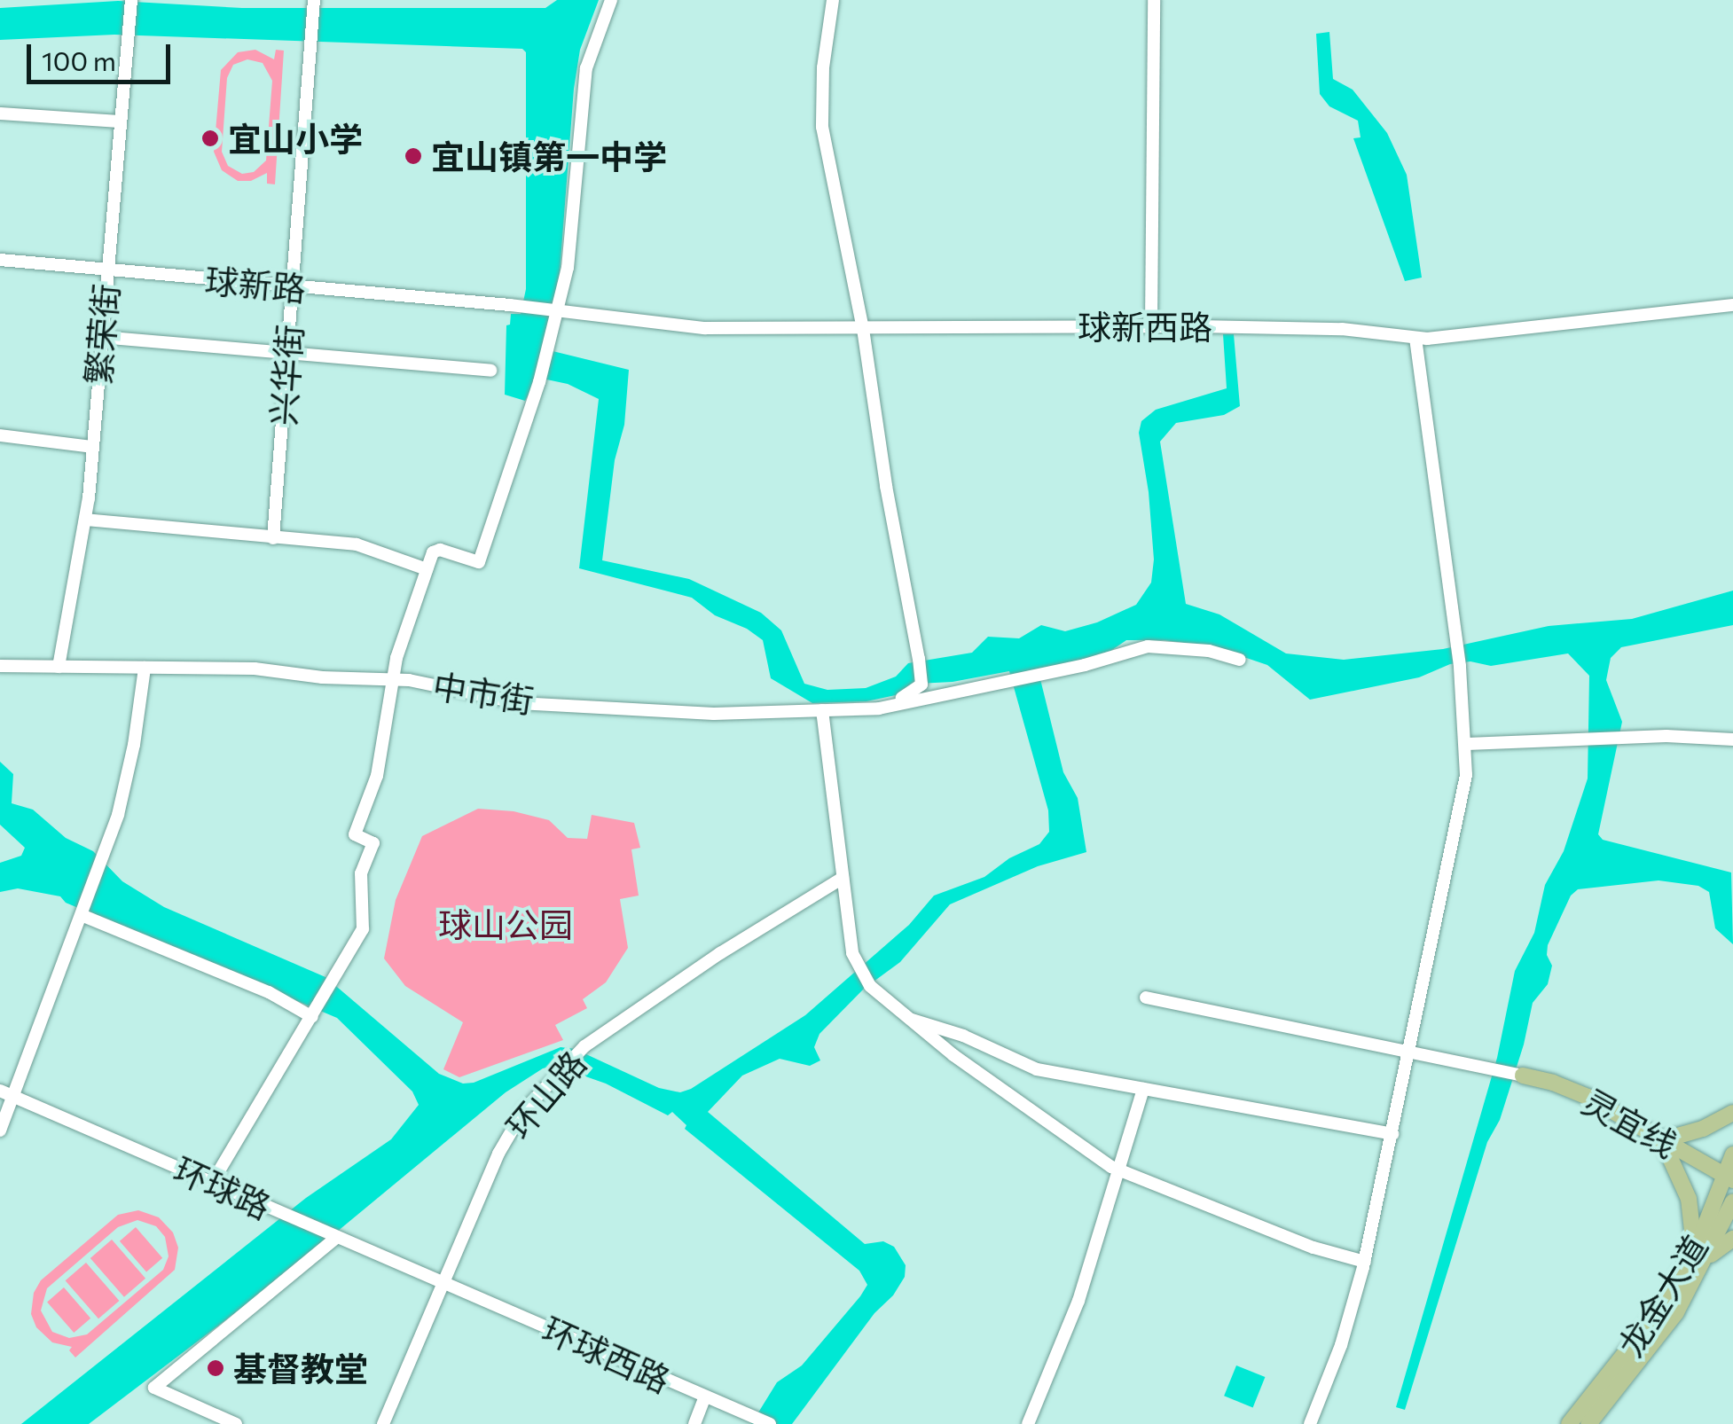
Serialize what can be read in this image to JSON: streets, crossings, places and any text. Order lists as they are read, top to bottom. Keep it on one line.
{"streets":{"main road":["灵宜线","龙金大道"],"street":["球新路","球新西路","繁荣街","兴华街","中市街","环山路","环球路","环球西路"]},"crossings":[["球新路","球新西路"],["球新路","繁荣街"],["球新路","兴华街"],["繁荣街","中市街"],["环山路","环球路"],["环山路","环球西路"],["灵宜线","龙金大道"],["环球路","环球西路"]],"parks":["球山公园"],"places":["宜山小学","宜山镇第一中学","基督教堂"],"scale_bar":"100 m"}
